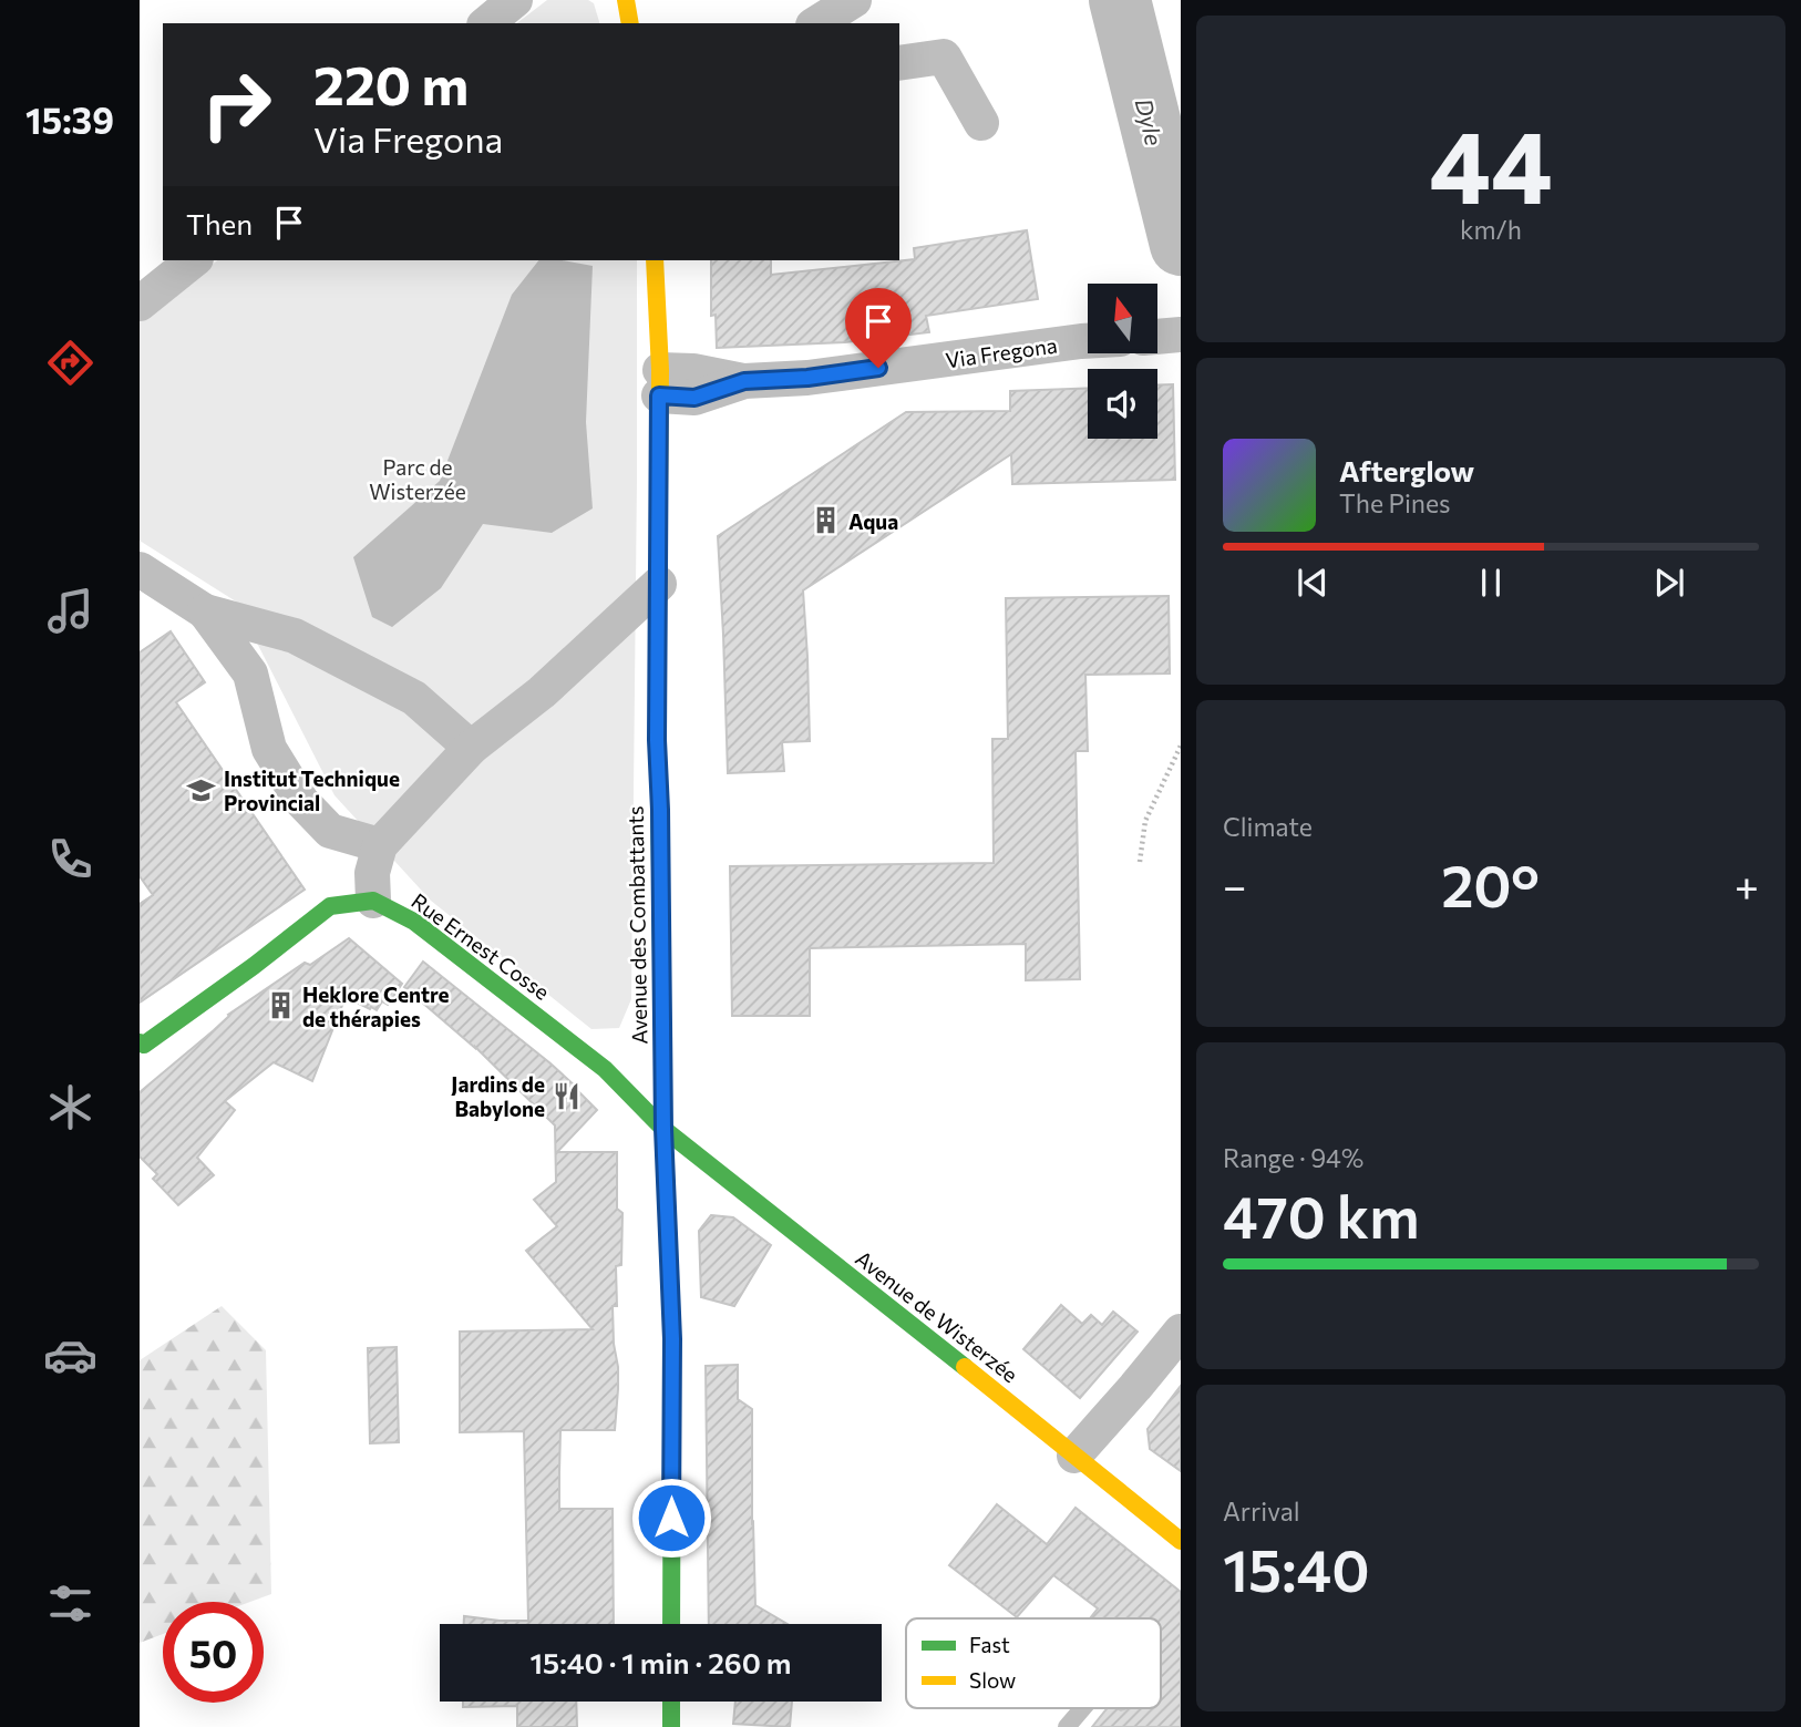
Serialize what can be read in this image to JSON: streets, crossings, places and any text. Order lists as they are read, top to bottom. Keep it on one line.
{"streets":{"main road":["Avenue des Combattants","Rue Ernest Cosse","Avenue de Wisterzée"],"street":["Via Fregona"]},"crossings":[["Via Fregona","Avenue des Combattants"],["Avenue des Combattants","Rue Ernest Cosse"],["Avenue des Combattants","Avenue de Wisterzée"],["Rue Ernest Cosse","Avenue de Wisterzée"]],"water":["Dyle"],"parks":["Parc de Wisterzée"],"places":{"building":["Aqua","Heklore Centre de thérapies"],"school or university":["Institut Technique Provincial"],"restaurant":["Jardins de Babylone"]},"legend":["Fast","Slow"],"north":"top","page":{"tabs":"15:39","tile":[["44","km/h"],"Climate",["Range · 94%","470 km"],["Arrival","15:40"]],"turn":["220 m","Via Fregona"],"then":"Then","song":["Afterglow","The Pines"],"heat":["−","20°","+"],"limit":"50","trip":"15:40 · 1 min · 260 m"}}
